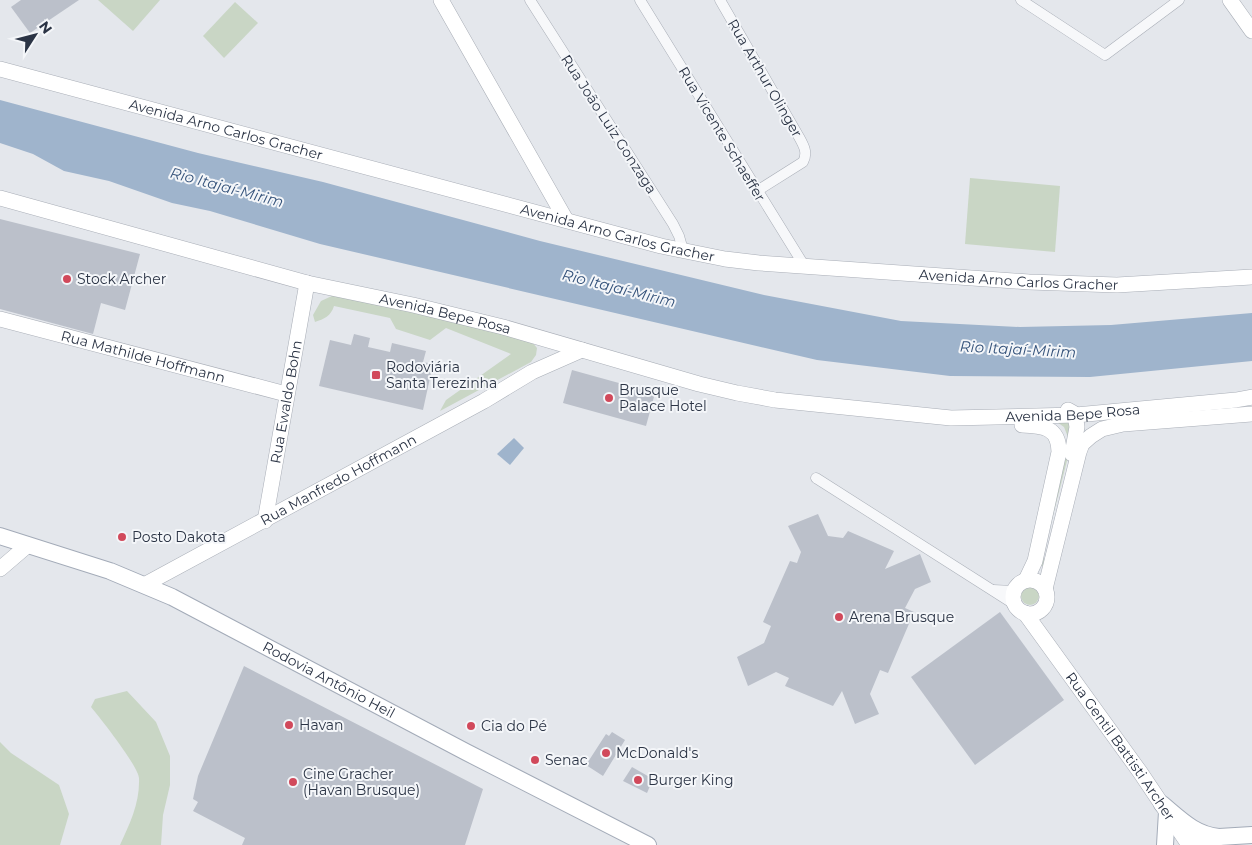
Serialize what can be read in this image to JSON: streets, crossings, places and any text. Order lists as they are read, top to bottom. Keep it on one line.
{"streets":{"main road":["Avenida Arno Carlos Gracher","Avenida Bepe Rosa","Rua Mathilde Hoffmann","Rua Ewaldo Bohn","Rua Manfredo Hoffmann","Rodovia Antônio Heil","Rua Gentil Battisti Archer"],"street":["Rua Arthur Olinger","Rua João Luiz Gonzaga","Rua Vicente Schaeffer"]},"crossings":[["Rua Arthur Olinger","Rua Vicente Schaeffer"],["Rua João Luiz Gonzaga","Avenida Arno Carlos Gracher"],["Avenida Arno Carlos Gracher","Rua Vicente Schaeffer"],["Avenida Bepe Rosa","Rua Ewaldo Bohn"],["Avenida Bepe Rosa","Rua Manfredo Hoffmann"],["Rua Mathilde Hoffmann","Rua Ewaldo Bohn"],["Rua Ewaldo Bohn","Rua Manfredo Hoffmann"],["Rua Manfredo Hoffmann","Rodovia Antônio Heil"]],"water":["Rio Itajaí-Mirim"],"places":{"other":["Stock Archer","Brusque Palace Hotel","Posto Dakota","Arena Brusque","Havan","Cia do Pé","McDonald's","Senac","Burger King","Cine Gracher (Havan Brusque)"],"transit":["Rodoviária Santa Terezinha"]},"north":"top right"}
